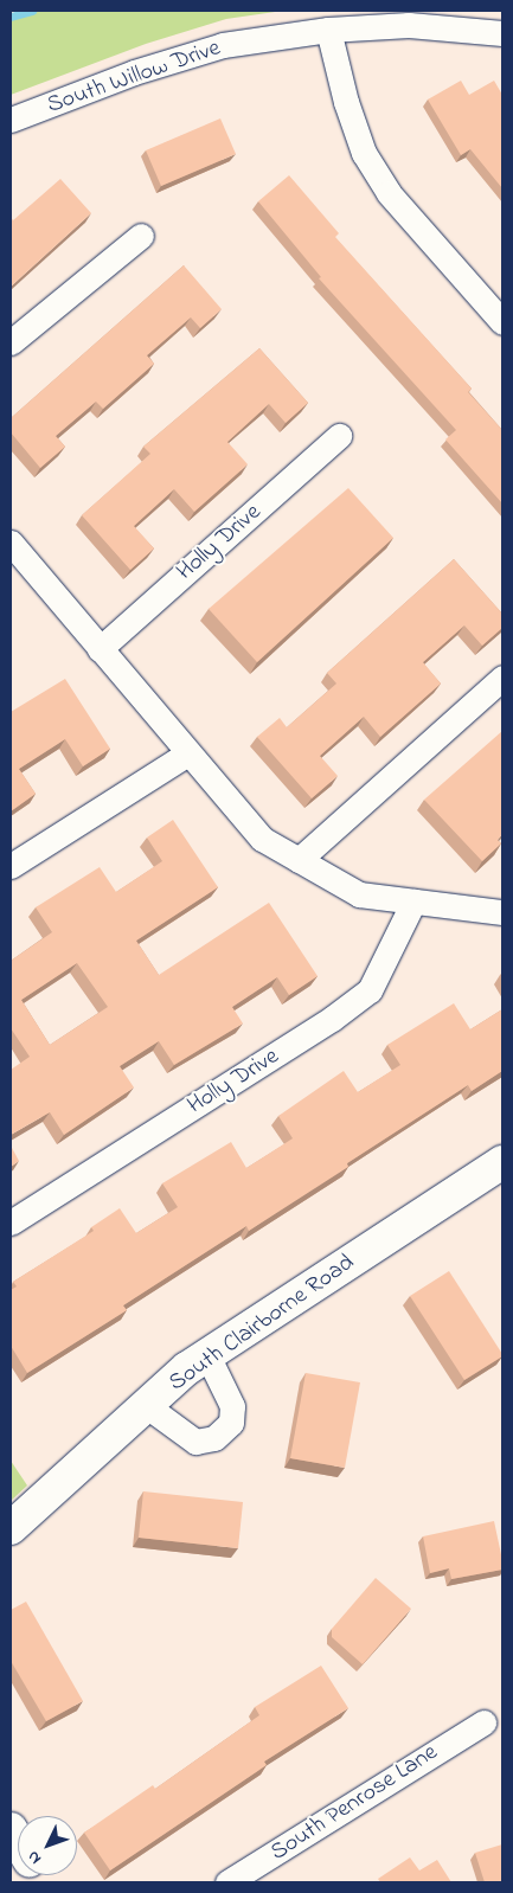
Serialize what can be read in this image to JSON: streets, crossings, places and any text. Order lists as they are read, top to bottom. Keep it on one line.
{"streets":{"street":["South Willow Drive","Holly Drive","South Clairborne Road","South Penrose Lane"]},"north":"bottom left"}
